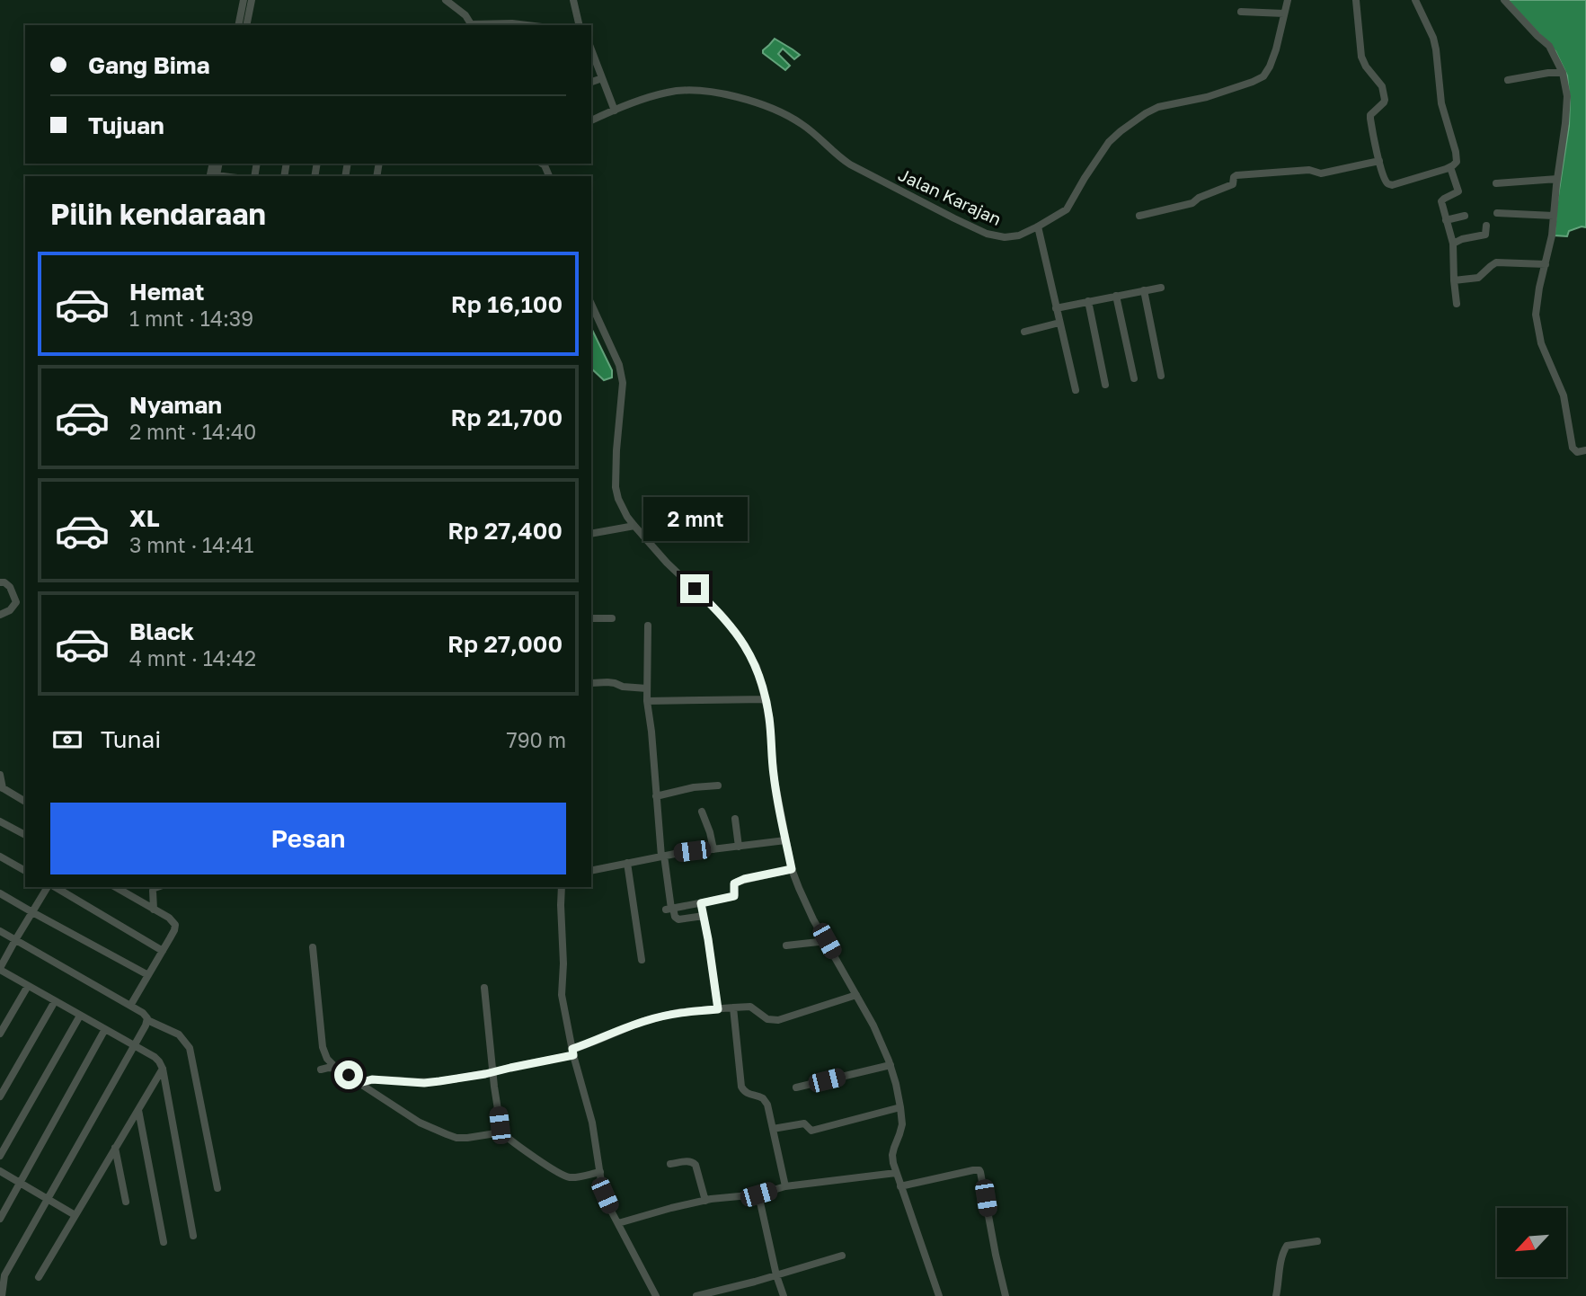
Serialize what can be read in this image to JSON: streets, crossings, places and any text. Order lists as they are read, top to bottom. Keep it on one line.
{"streets":{"street":["Jalan Karajan"]},"north":"bottom left","page":{"banner":["Gang Bima","Tujuan"],"heading":"Pilih kendaraan","list":[{"name":"Hemat","note":"1 mnt · 14:39","value":"Rp 16,100"},{"name":"Nyaman","note":"2 mnt · 14:40","value":"Rp 21,700"},{"name":"XL","note":"3 mnt · 14:41","value":"Rp 27,400"},{"name":"Black","note":"4 mnt · 14:42","value":"Rp 27,000"}],"bubble":"2 mnt","pay":["Tunai","790 m"],"buttons":"Pesan"}}
